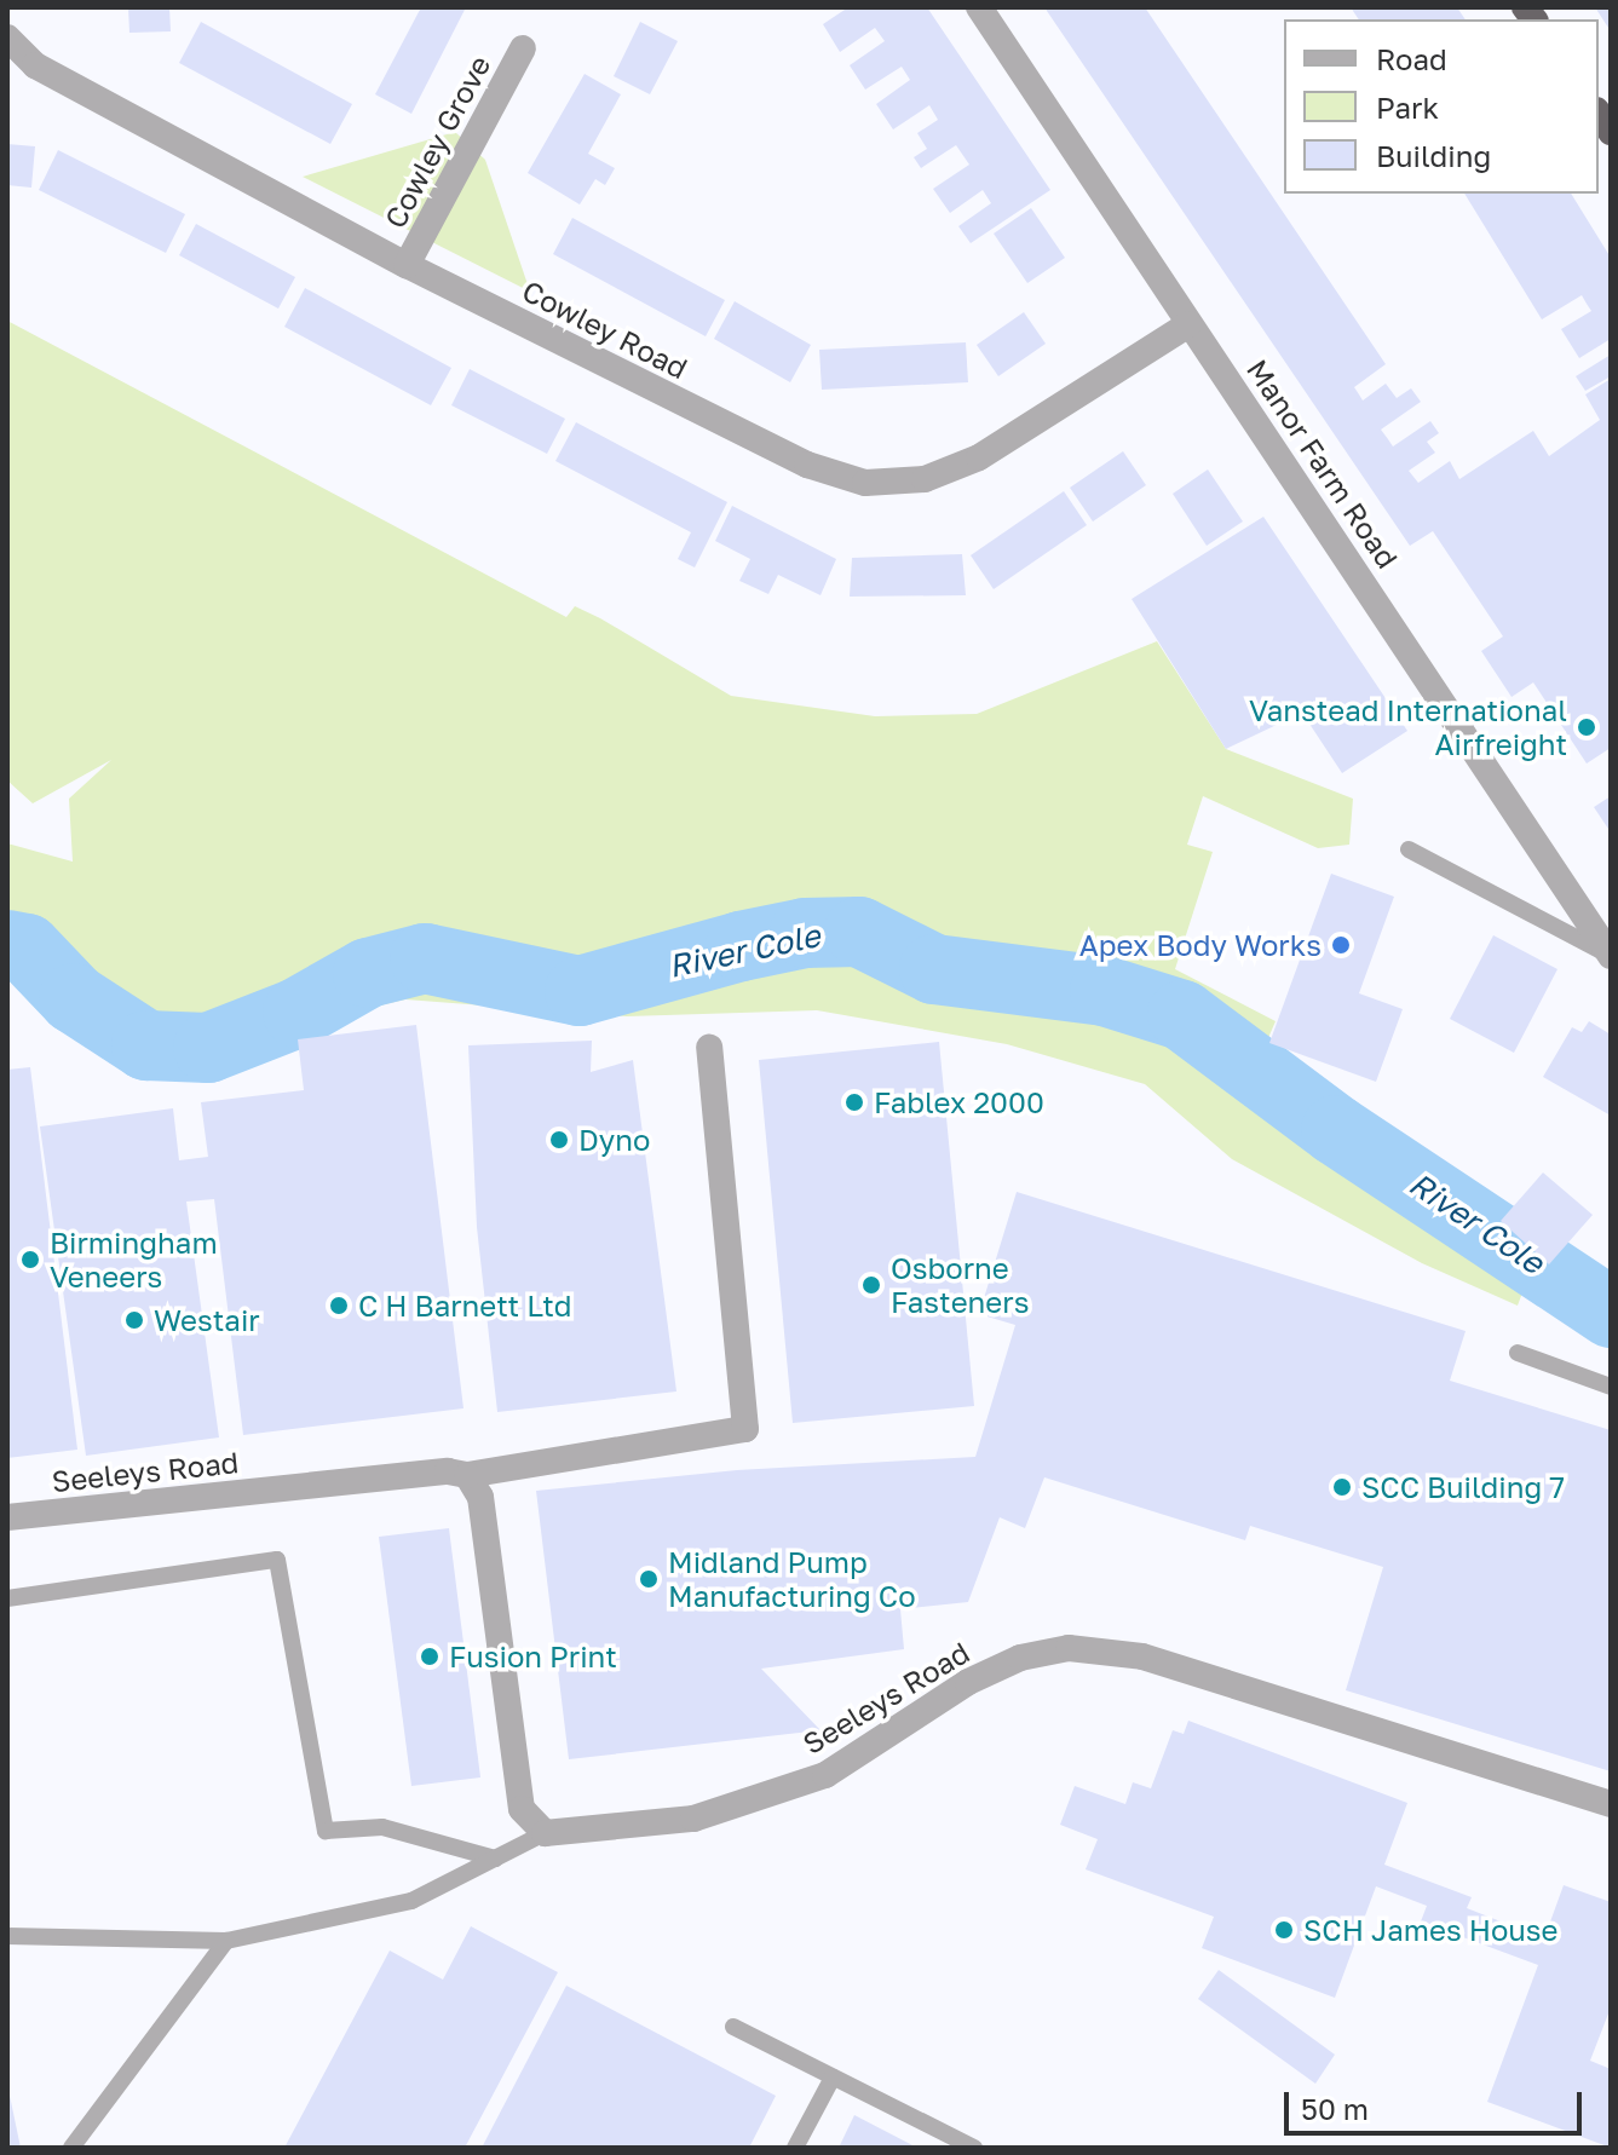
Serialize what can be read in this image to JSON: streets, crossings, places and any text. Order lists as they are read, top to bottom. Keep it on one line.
{"streets":{"street":["Cowley Grove","Cowley Road","Manor Farm Road","Seeleys Road"]},"crossings":[["Cowley Grove","Cowley Road"],["Cowley Road","Manor Farm Road"]],"water":["River Cole"],"places":["Vanstead International Airfreight","Apex Body Works","Fablex 2000","Dyno","Birmingham Veneers","Osborne Fasteners","C H Barnett Ltd","Westair","SCC Building 7","Midland Pump Manufacturing Co","Fusion Print","SCH James House"],"legend":["Road","Park","Building"],"scale_bar":"50 m"}
